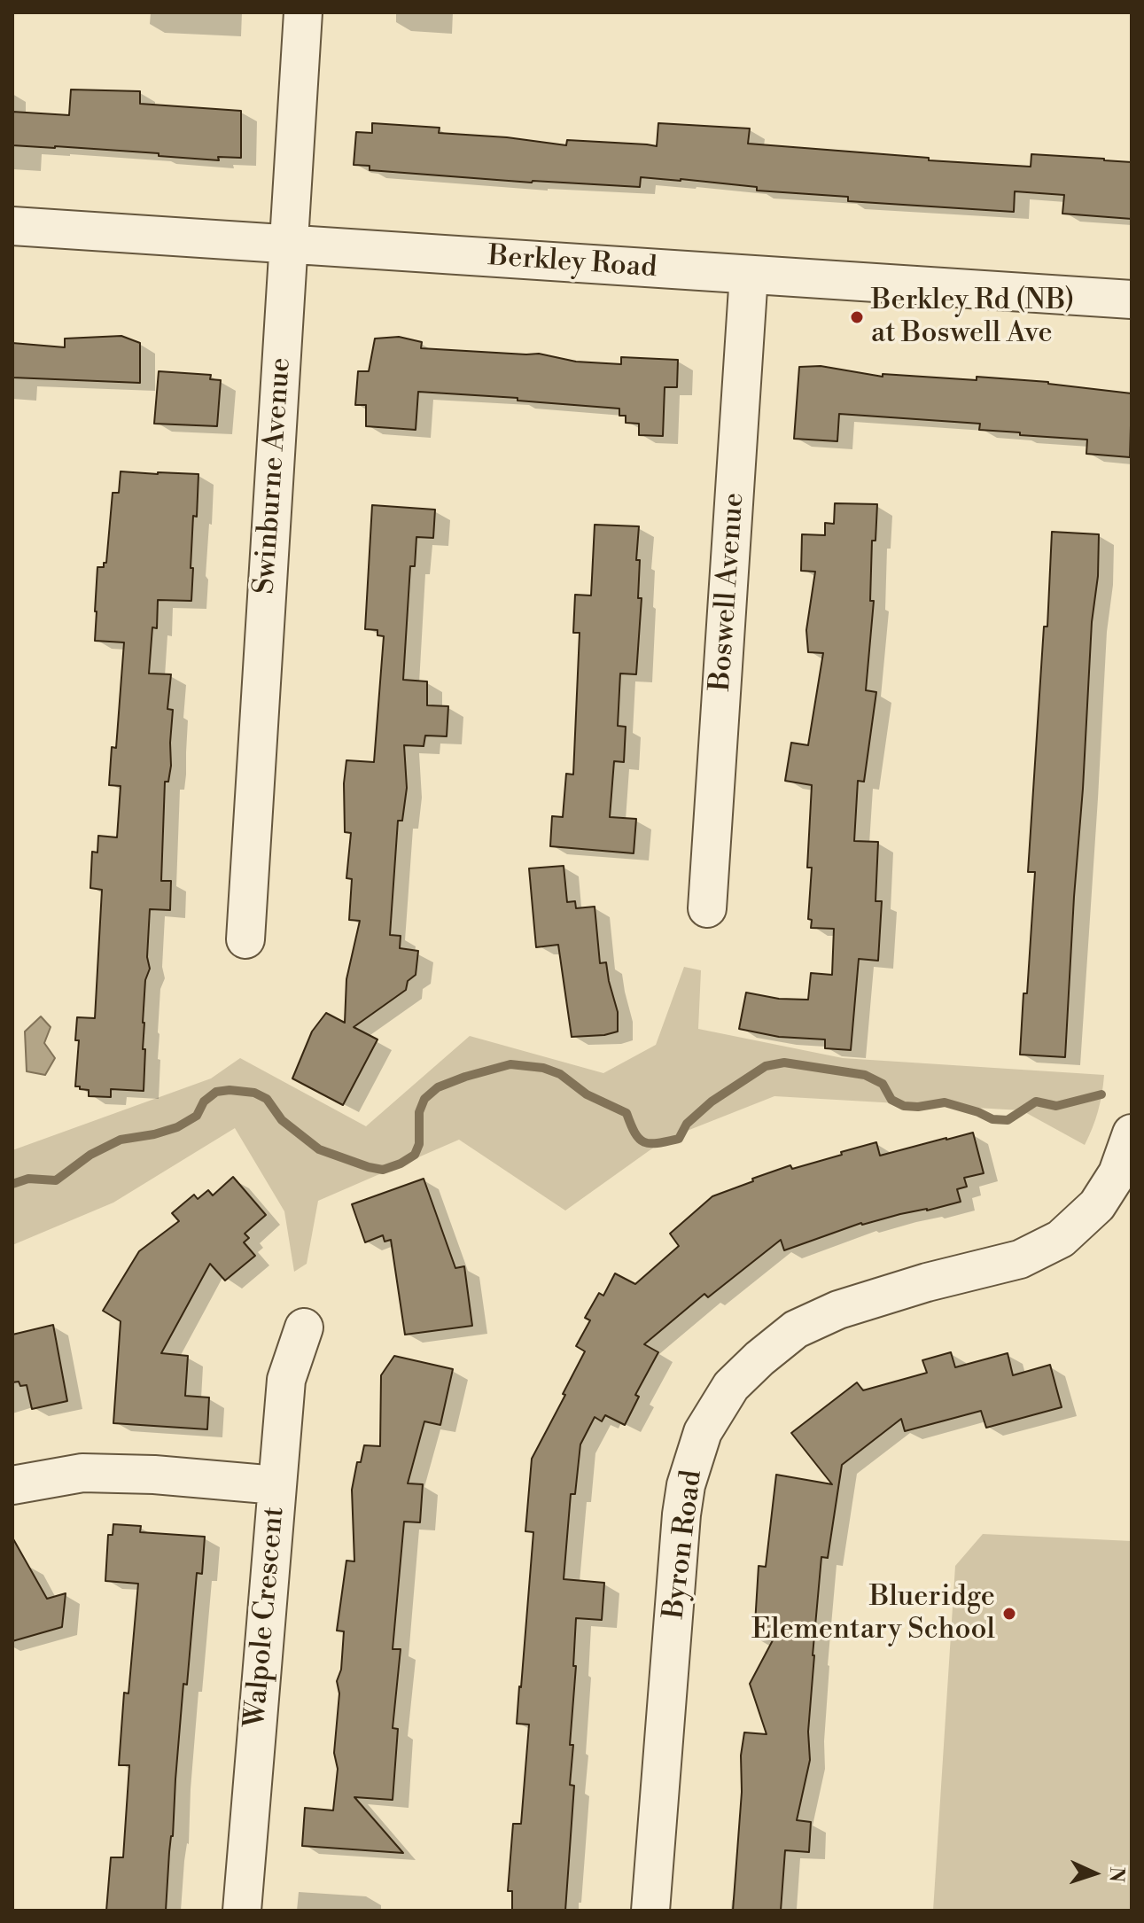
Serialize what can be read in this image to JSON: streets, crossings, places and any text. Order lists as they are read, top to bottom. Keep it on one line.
{"streets":{"street":["Berkley Road","Swinburne Avenue","Boswell Avenue","Byron Road","Walpole Crescent"]},"crossings":[["Berkley Road","Swinburne Avenue"],["Berkley Road","Boswell Avenue"]],"places":["Berkley Rd (NB) at Boswell Ave","Blueridge Elementary School"],"north":"right"}
